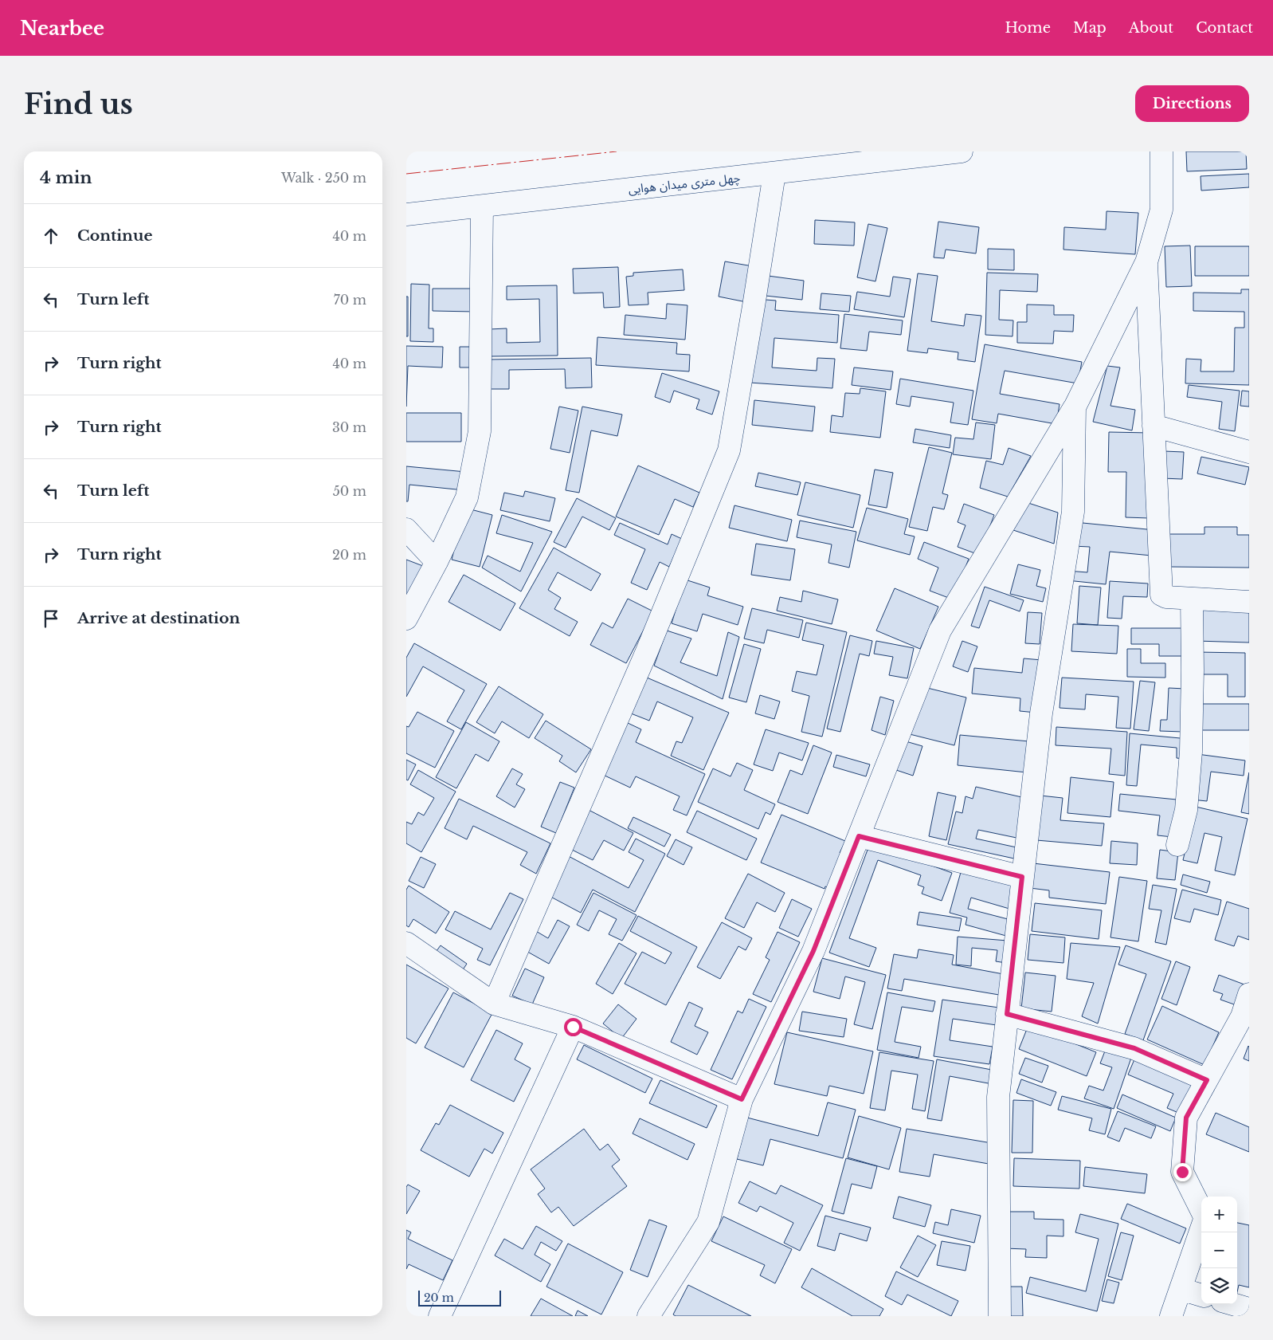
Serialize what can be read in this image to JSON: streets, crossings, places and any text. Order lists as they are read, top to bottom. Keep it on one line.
{"streets":{"street":["چهل متری میدان هوایی"]},"scale_bar":"20 m","page":{"header":"Nearbee","nav":["Home","Map","About","Contact"],"buttons":"Directions","title":"Find us","heading":["4 min","Walk · 250 m"],"list":[["Continue","40 m"],["Turn left","70 m"],["Turn right","40 m"],["Turn right","30 m"],["Turn left","50 m"],["Turn right","20 m"],"Arrive at destination"],"map_buttons":["+","−"],"scale":"20 m"}}
